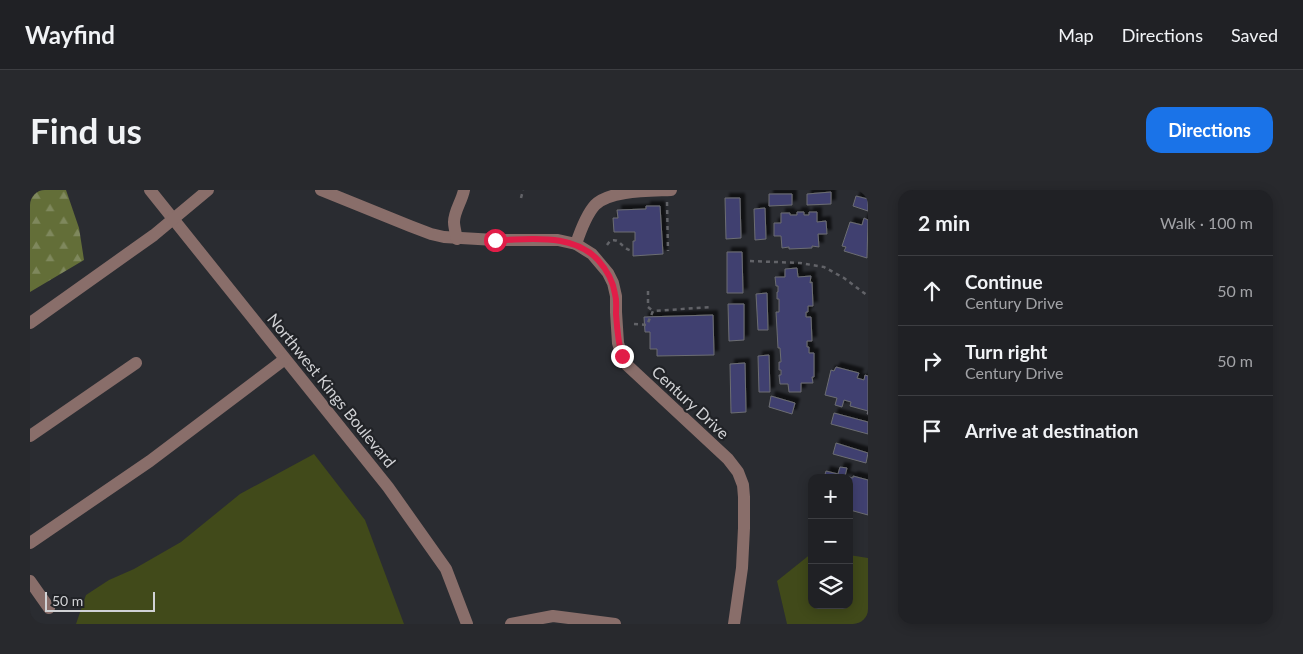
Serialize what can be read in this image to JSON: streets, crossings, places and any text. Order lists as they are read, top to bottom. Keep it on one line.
{"streets":{"street":["Northwest Kings Boulevard","Century Drive"]},"scale_bar":"50 m","page":{"header":"Wayfind","nav":["Map","Directions","Saved"],"buttons":"Directions","title":"Find us","heading":["2 min","Walk · 100 m"],"list":[["Continue","Century Drive","50 m"],["Turn right","Century Drive","50 m"],"Arrive at destination"],"map_buttons":["+","−"],"scale":"50 m"}}
